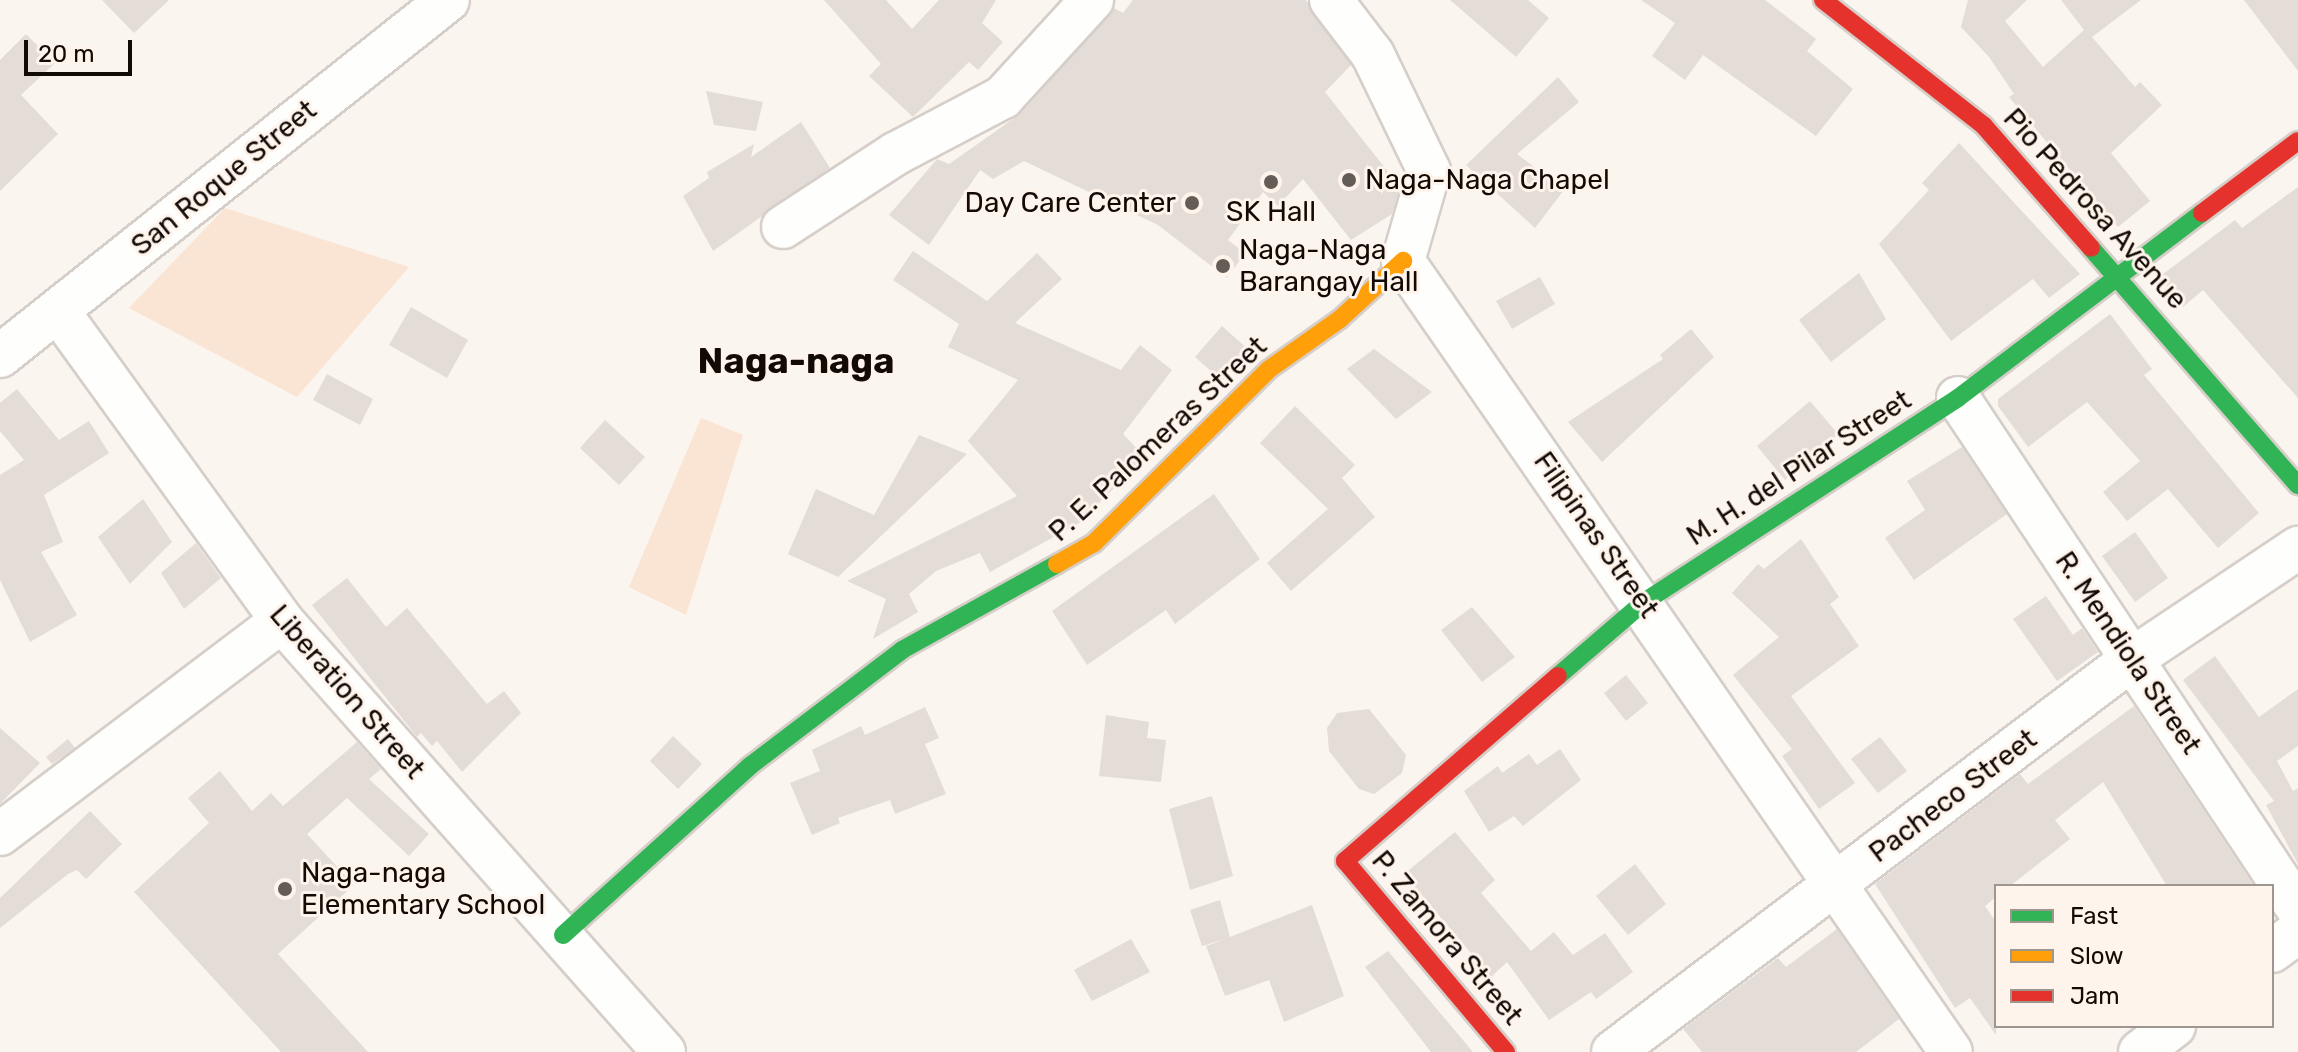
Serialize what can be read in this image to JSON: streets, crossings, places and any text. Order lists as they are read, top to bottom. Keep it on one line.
{"streets":{"street":["San Roque Street","Pio Pedrosa Avenue","P. E. Palomeras Street","M. H. del Pilar Street","Filipinas Street","R. Mendiola Street","Liberation Street","Pacheco Street","P. Zamora Street"]},"crossings":[["San Roque Street","Liberation Street"],["Pio Pedrosa Avenue","M. H. del Pilar Street"],["P. E. Palomeras Street","Filipinas Street"],["P. E. Palomeras Street","Liberation Street"],["M. H. del Pilar Street","Filipinas Street"],["M. H. del Pilar Street","R. Mendiola Street"],["M. H. del Pilar Street","P. Zamora Street"],["Filipinas Street","Pacheco Street"],["R. Mendiola Street","Pacheco Street"]],"districts":["Naga-naga"],"places":["Naga-Naga Chapel","SK Hall","Day Care Center","Naga-Naga Barangay Hall","Naga-naga Elementary School"],"legend":["Fast","Slow","Jam"],"scale_bar":"20 m"}
